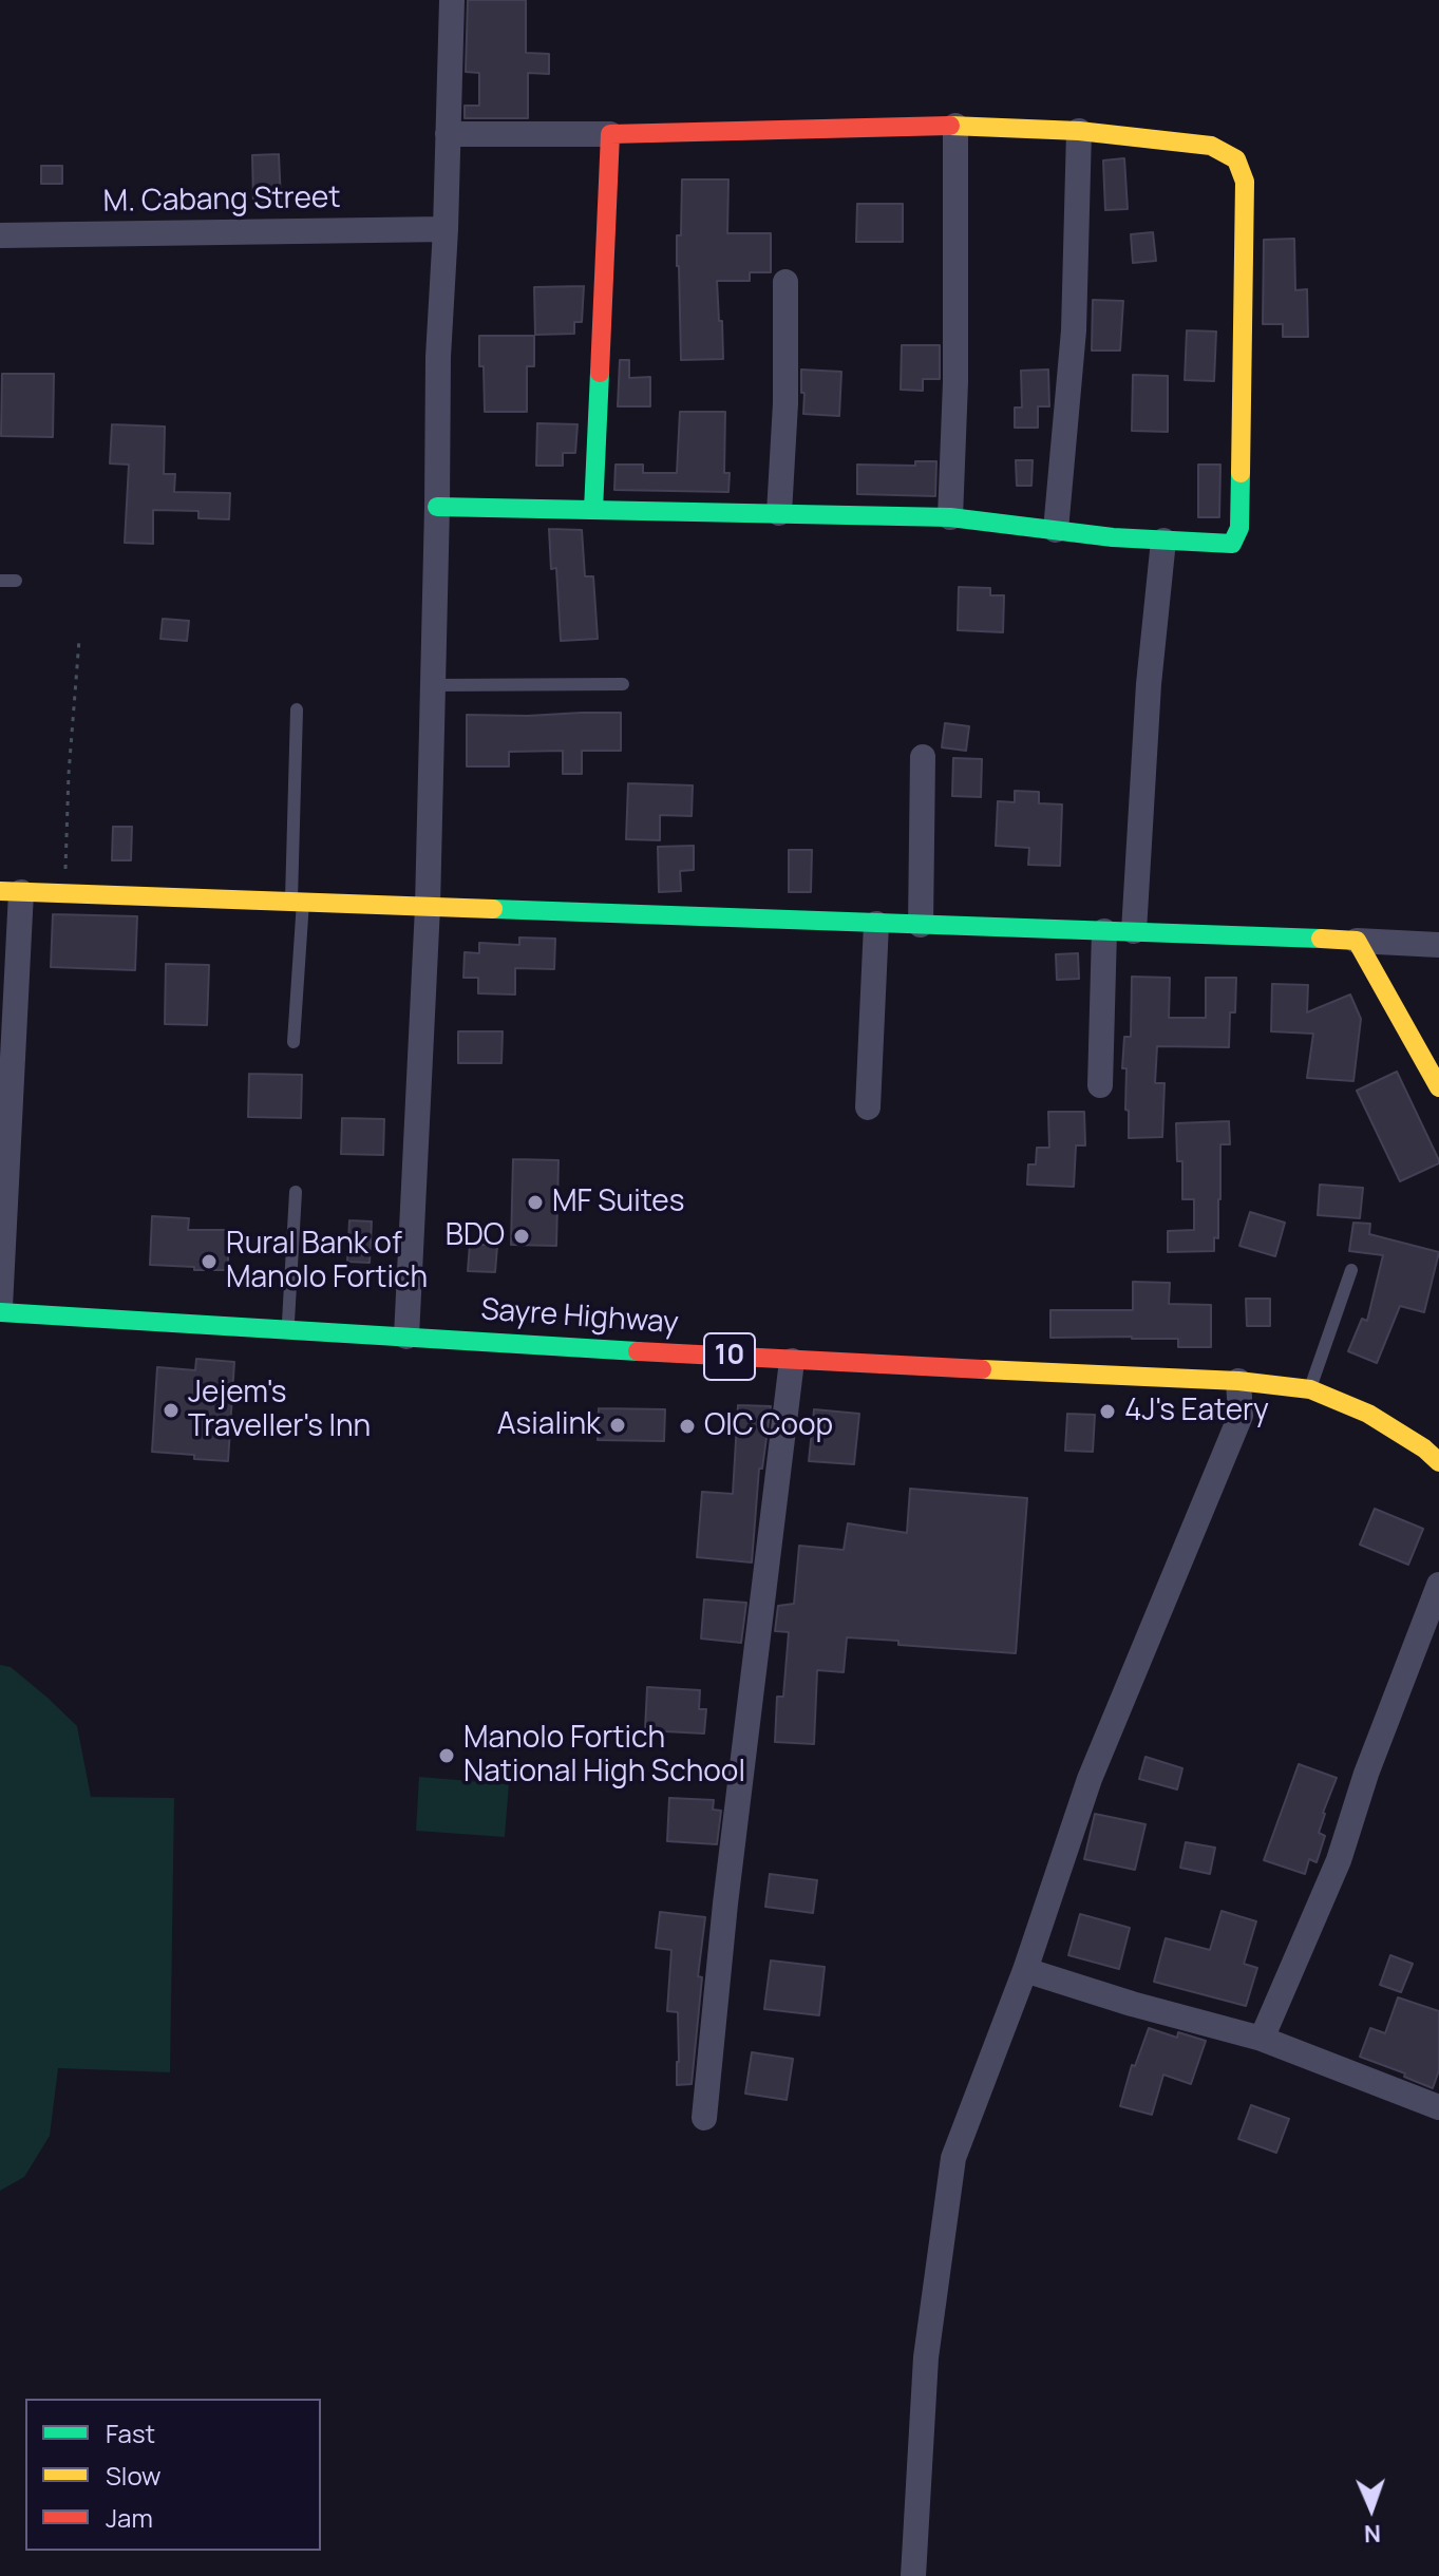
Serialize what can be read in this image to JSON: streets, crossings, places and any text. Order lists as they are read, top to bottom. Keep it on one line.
{"streets":{"main road":["Sayre Highway","10"],"street":["M. Cabang Street"]},"places":["MF Suites","BDO","Rural Bank of Manolo Fortich","Jejem's Traveller's Inn","4J's Eatery","Asialink","OIC Coop","Manolo Fortich National High School"],"legend":["Fast","Slow","Jam"],"north":"bottom"}
